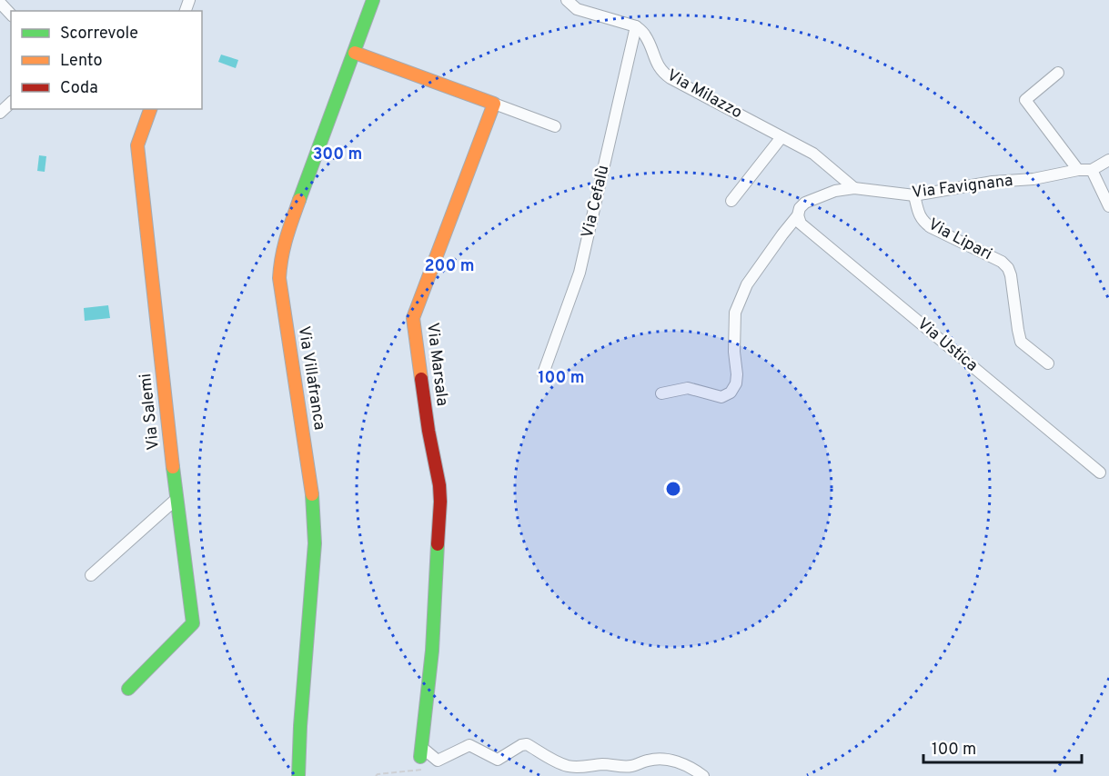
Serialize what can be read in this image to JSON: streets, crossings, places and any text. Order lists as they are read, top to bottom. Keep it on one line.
{"streets":{"street":["Via Milazzo","Via Favignana","Via Cefalù","Via Lipari","Via Ustica","Via Marsala","Via Villafranca","Via Salemi"]},"crossings":[["Via Milazzo","Via Favignana"],["Via Milazzo","Via Cefalù"],["Via Favignana","Via Lipari"],["Via Favignana","Via Ustica"]],"legend":["Scorrevole","Lento","Coda"],"scale_bar":"100 m","rings":["300 m","200 m","100 m"]}
